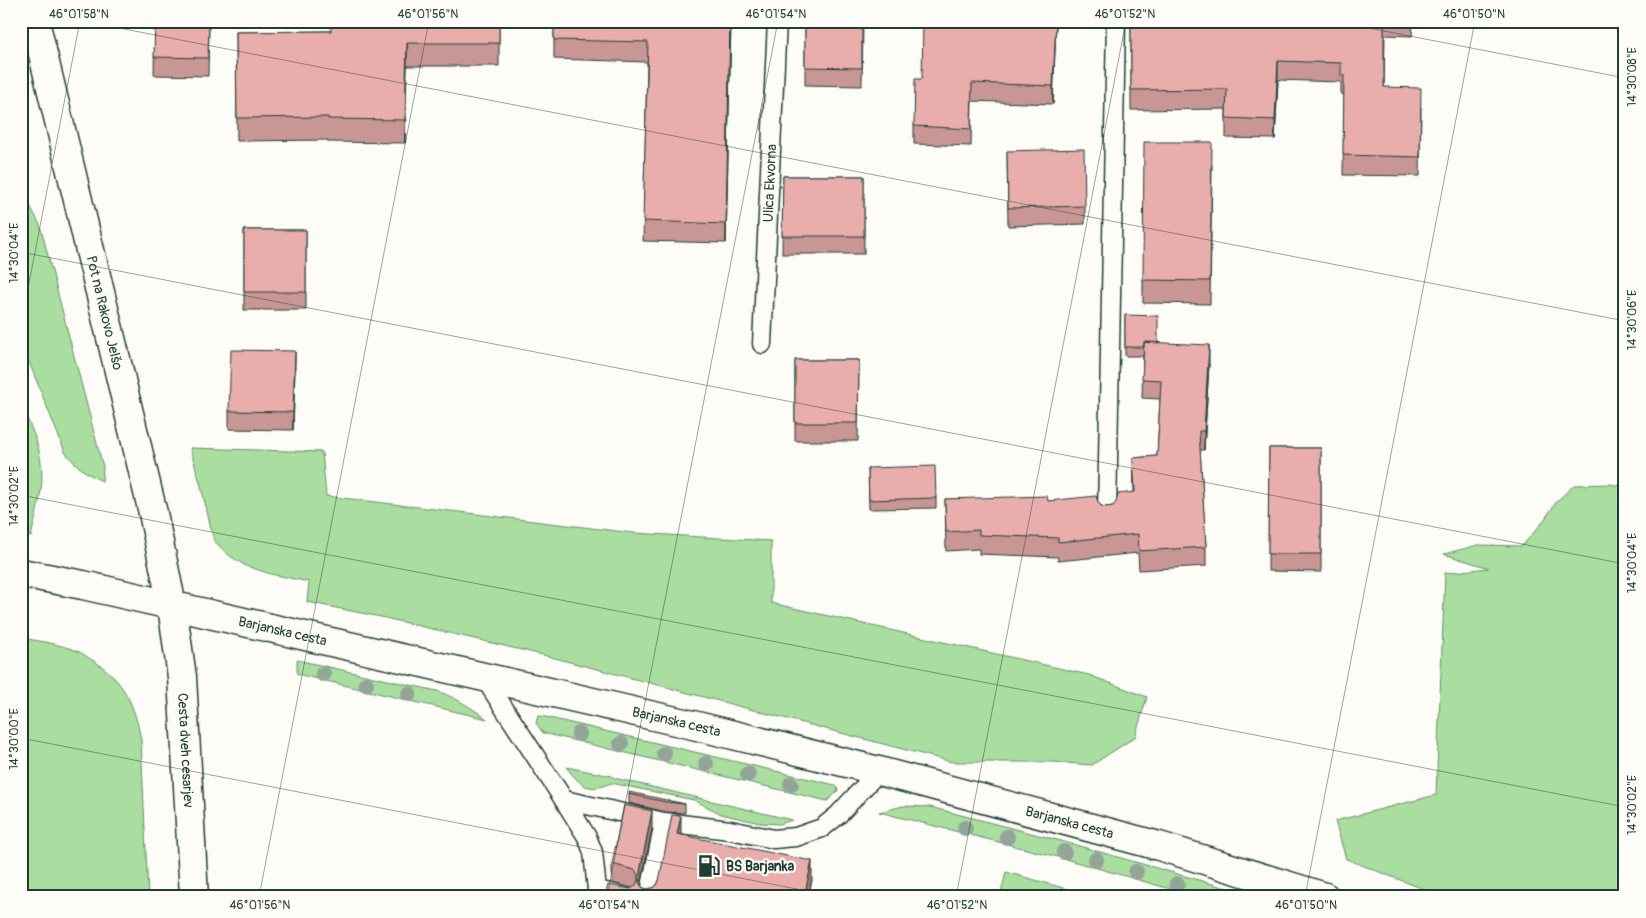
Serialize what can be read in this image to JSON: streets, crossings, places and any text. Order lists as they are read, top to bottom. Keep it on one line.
{"streets":{"main road":["Pot na Rakovo Jelšo","Barjanska cesta","Cesta dveh cesarjev"],"lane":["Ulica Ekvorna"]},"crossings":[["Pot na Rakovo Jelšo","Barjanska cesta"],["Pot na Rakovo Jelšo","Cesta dveh cesarjev"],["Barjanska cesta","Cesta dveh cesarjev"]],"places":{"fuel station":["BS Barjanka"]},"coordinates":["46°01'58\"N","46°01'56\"N","46°01'54\"N","46°01'52\"N","46°01'50\"N","14°30'08\"E","14°30'04\"E","14°30'06\"E","14°30'02\"E","14°30'00\"E"]}
